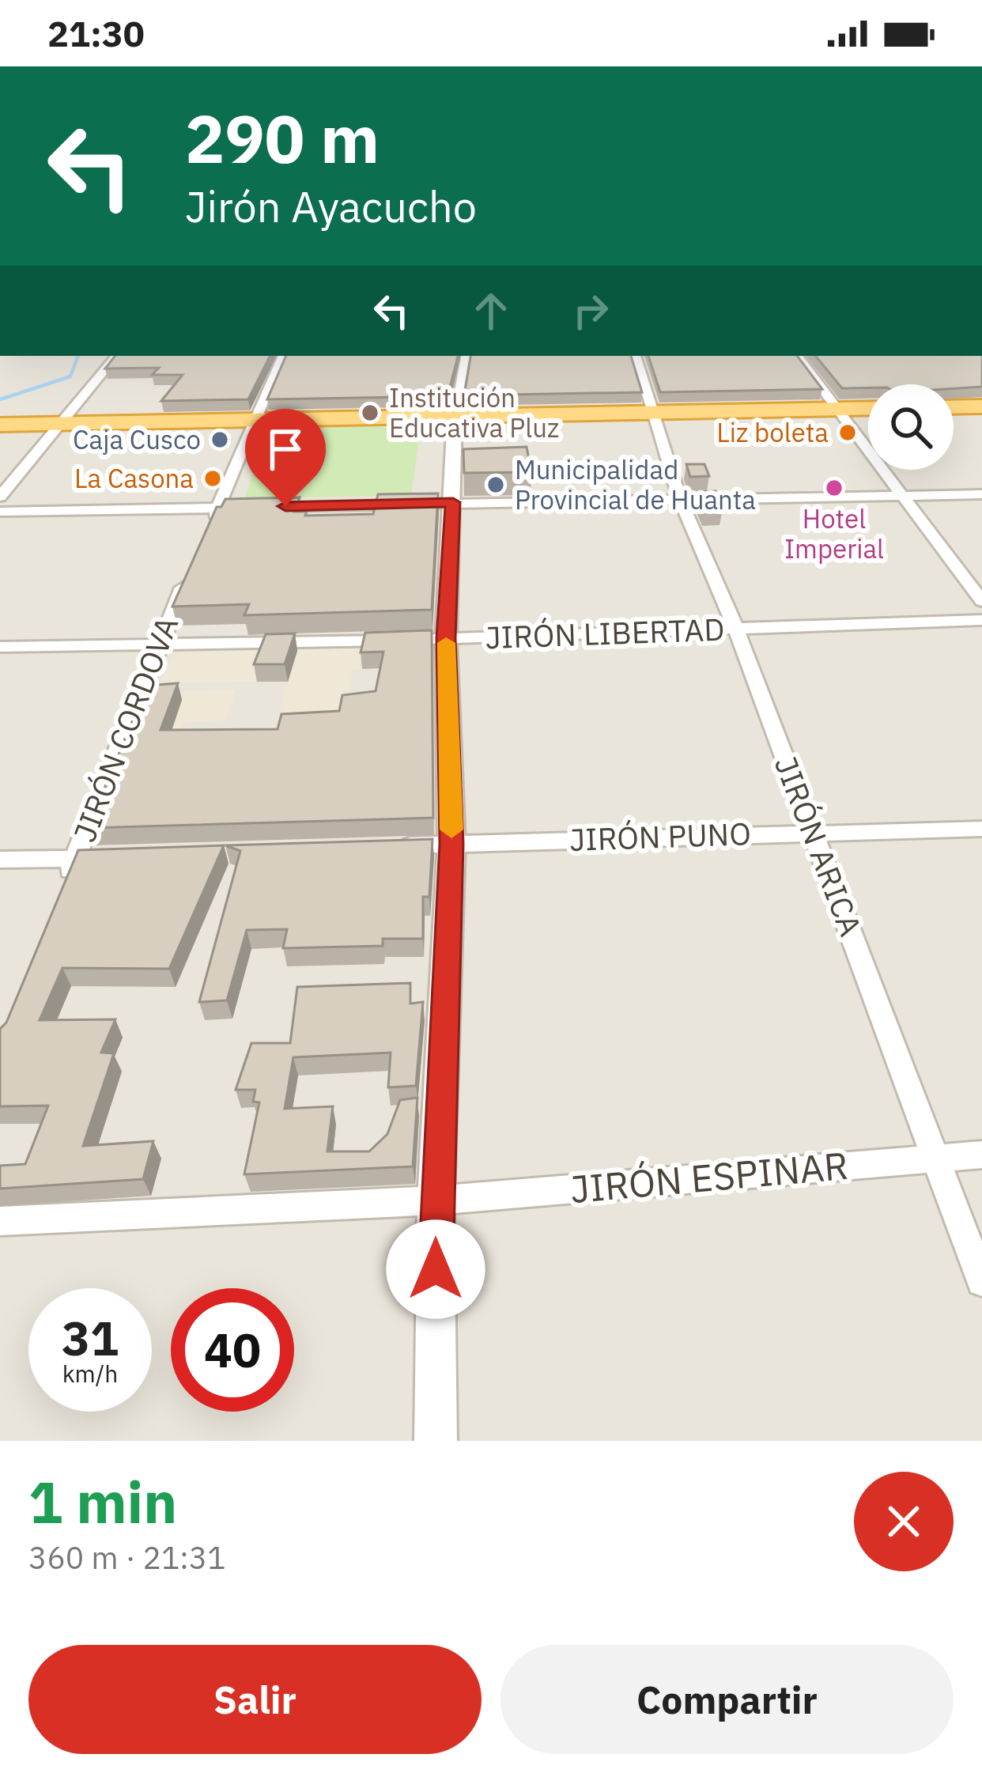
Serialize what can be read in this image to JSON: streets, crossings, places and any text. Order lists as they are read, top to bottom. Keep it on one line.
{"streets":{"street":["JIRÓN LIBERTAD","JIRÓN CORDOVA","JIRÓN PUNO","JIRÓN ARICA","JIRÓN ESPINAR"]},"crossings":[["JIRÓN LIBERTAD","JIRÓN CORDOVA"],["JIRÓN LIBERTAD","JIRÓN ARICA"],["JIRÓN PUNO","JIRÓN ARICA"],["JIRÓN ARICA","JIRÓN ESPINAR"]],"places":["Institución Educativa Pluz","Liz boleta","Caja Cusco","La Casona","Municipalidad Provincial de Huanta","Hotel Imperial"],"page":{"status":"21:30","turn":["290 m","Jirón Ayacucho"],"speed":"31 km/h","limit":"40","heading":["1 min","360 m · 21:31"],"buttons":["Salir","Compartir"]}}
